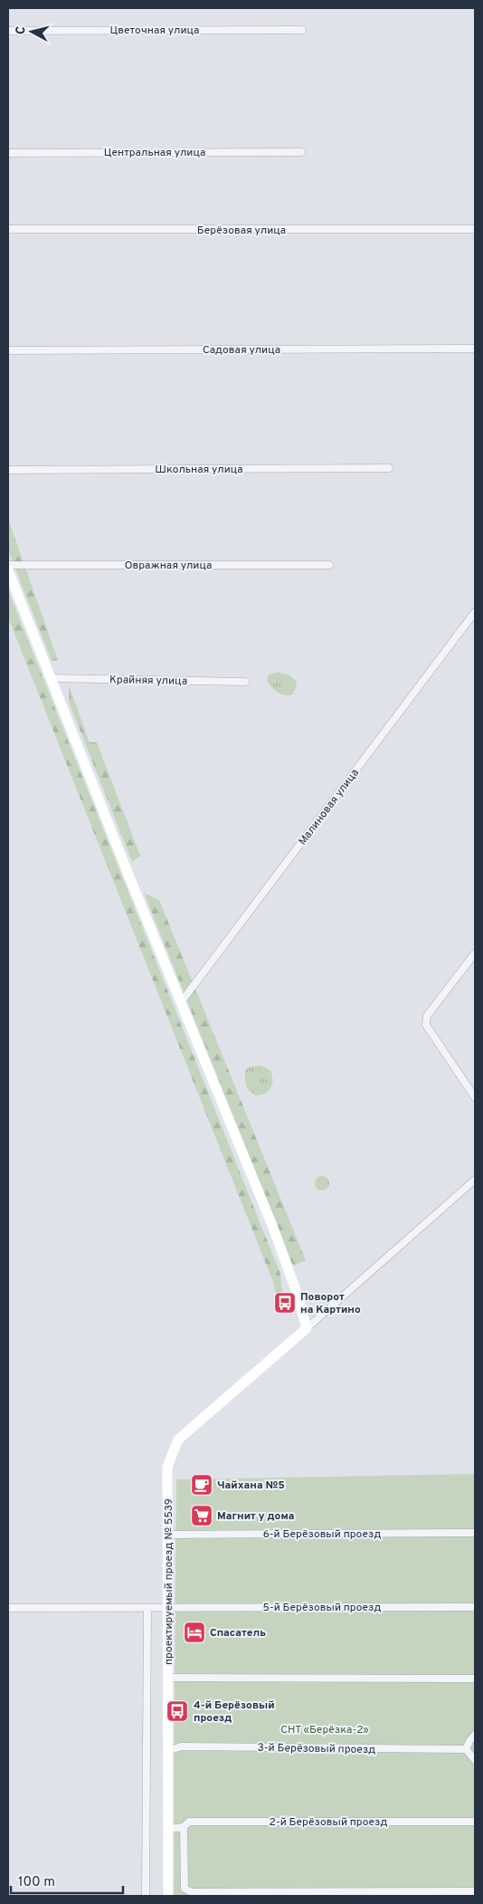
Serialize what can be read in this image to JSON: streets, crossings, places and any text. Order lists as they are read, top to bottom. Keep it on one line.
{"streets":{"street":["Цветочная улица","Центральная улица","Берёзовая улица","Садовая улица","Школьная улица","Овражная улица","Крайняя улица","Малиновая улица","6-й Берёзовый проезд","проектируемый проезд № 5539","5-й Берёзовый проезд","3-й Берёзовый проезд","2-й Берёзовый проезд"]},"crossings":[["6-й Берёзовый проезд","проектируемый проезд № 5539"],["проектируемый проезд № 5539","5-й Берёзовый проезд"],["проектируемый проезд № 5539","3-й Берёзовый проезд"],["проектируемый проезд № 5539","2-й Берёзовый проезд"]],"parks":["СНТ «Берёзка-2»"],"places":{"bus stop":["Поворот на Картино","4-й Берёзовый проезд"],"cafe":["Чайхана №5"],"supermarket":["Магнит у дома"],"hotel":["Спасатель"]},"scale_bar":"100 m","north":"left"}
